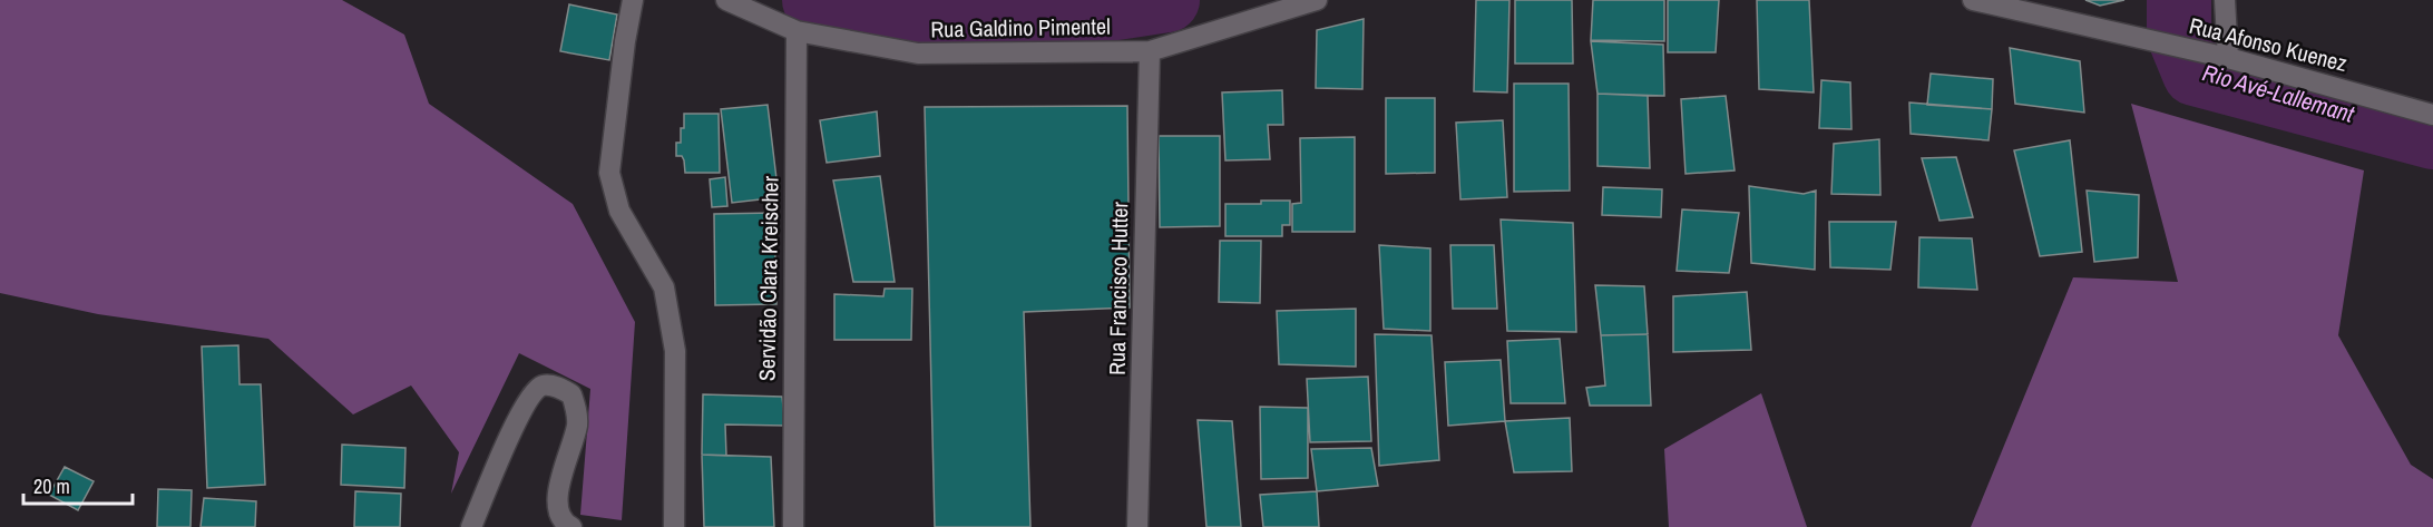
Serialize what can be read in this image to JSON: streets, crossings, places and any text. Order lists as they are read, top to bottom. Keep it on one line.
{"streets":{"street":["Rua Galdino Pimentel","Rua Afonso Kuenez","Servidão Clara Kreischer","Rua Francisco Hutter"]},"crossings":[["Rua Galdino Pimentel","Servidão Clara Kreischer"],["Rua Galdino Pimentel","Rua Francisco Hutter"]],"water":["Rio Avé‐Lallemant"],"scale_bar":"20 m"}
